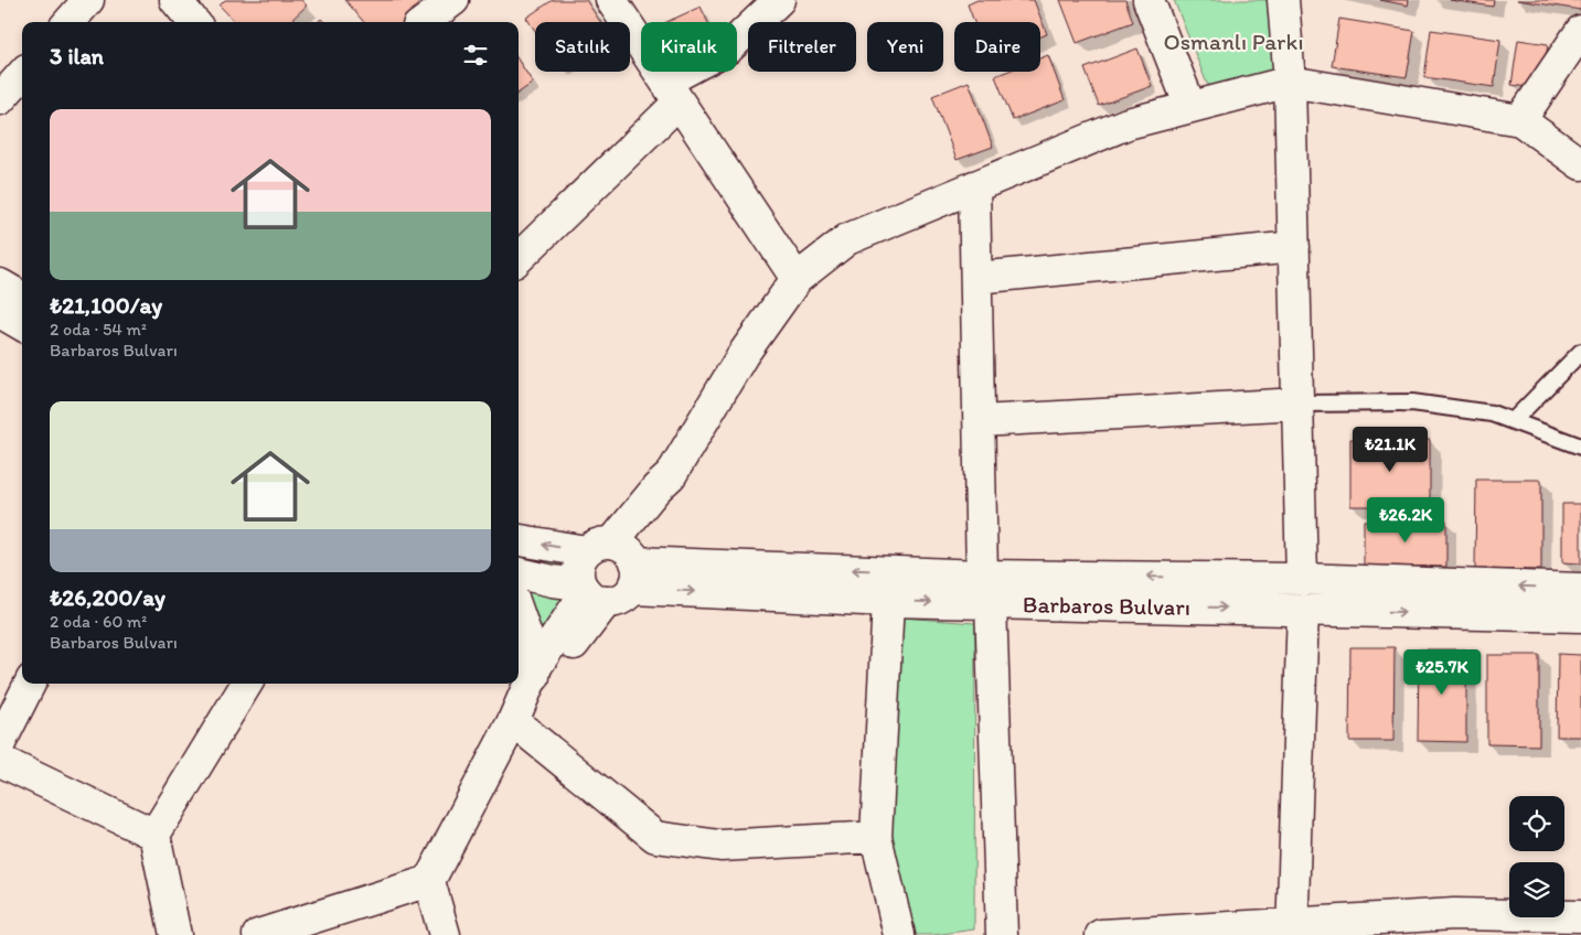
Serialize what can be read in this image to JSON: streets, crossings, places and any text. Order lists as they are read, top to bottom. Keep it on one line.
{"streets":{"street":["Barbaros Bulvarı"]},"parks":["Osmanlı Parkı"],"page":{"chip":["Satılık","Kiralık","Filtreler","Yeni","Daire"],"heading":"3 ilan","list":[{"name":"₺21,100/ay","note":"2 oda · 54 m² · Barbaros Bulvarı"},{"name":"₺26,200/ay","note":"2 oda · 60 m² · Barbaros Bulvarı"}],"price":["₺21.1K","₺26.2K","₺25.7K"]}}
